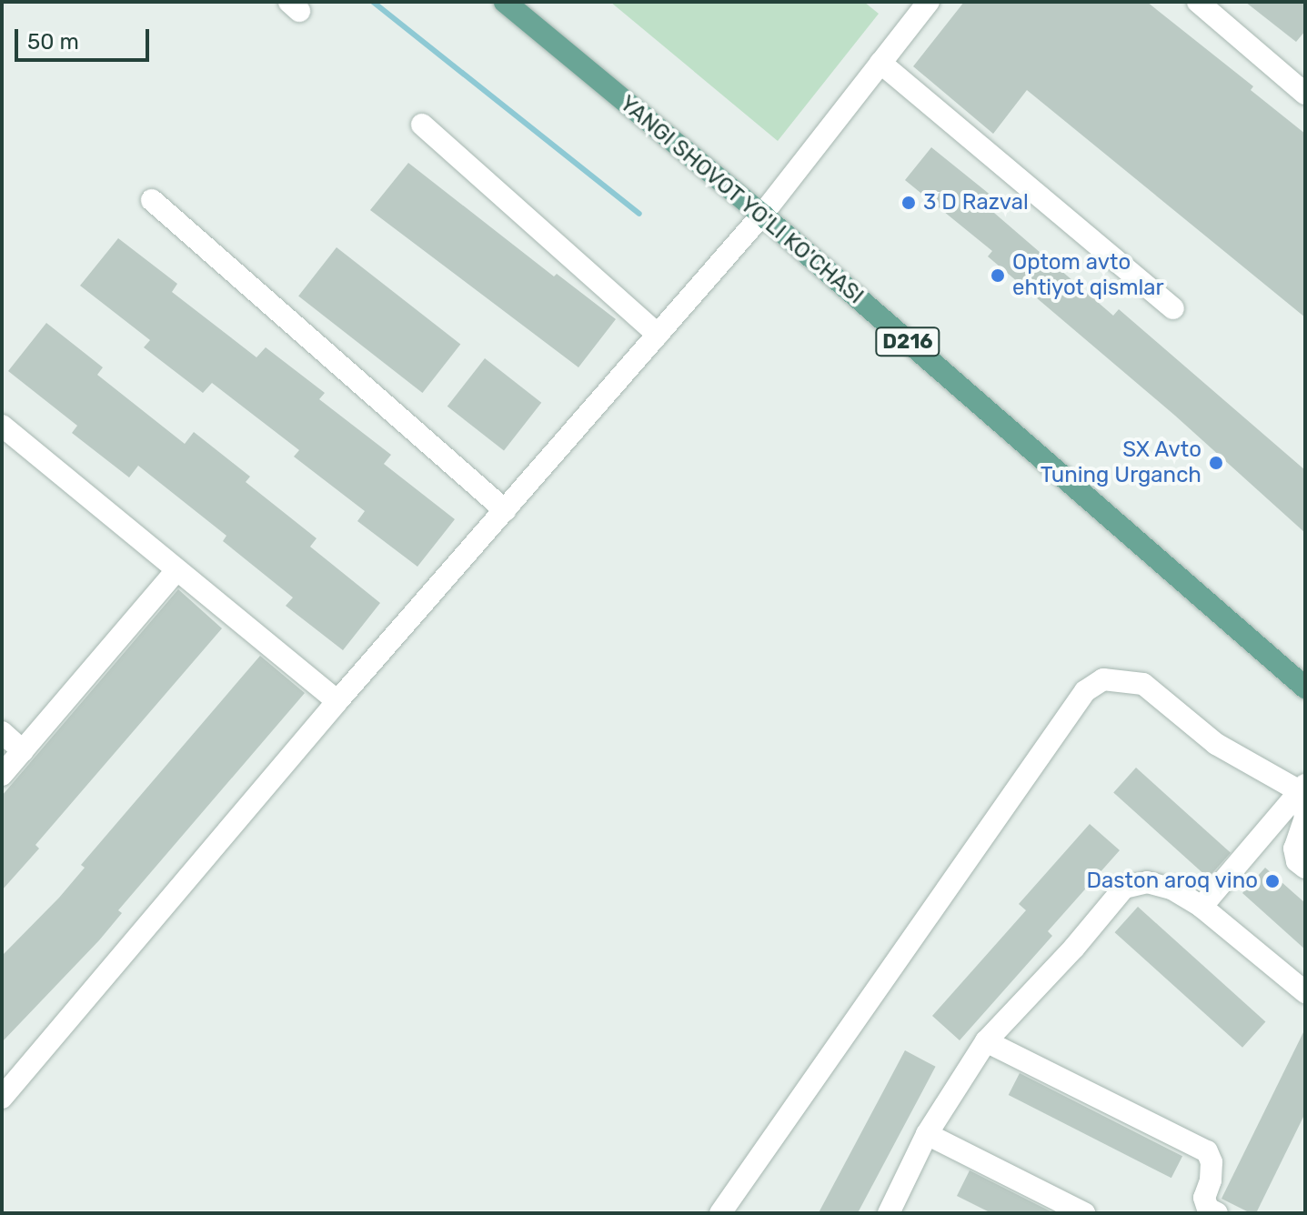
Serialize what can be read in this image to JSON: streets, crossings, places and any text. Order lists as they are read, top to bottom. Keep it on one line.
{"streets":{"main road":["YANGI SHOVOT YO'LI KO'CHASI","D216"]},"places":["3 D Razval","Optom avto ehtiyot qismlar","SX Avto Tuning Urganch","Daston aroq vino"],"scale_bar":"50 m"}
